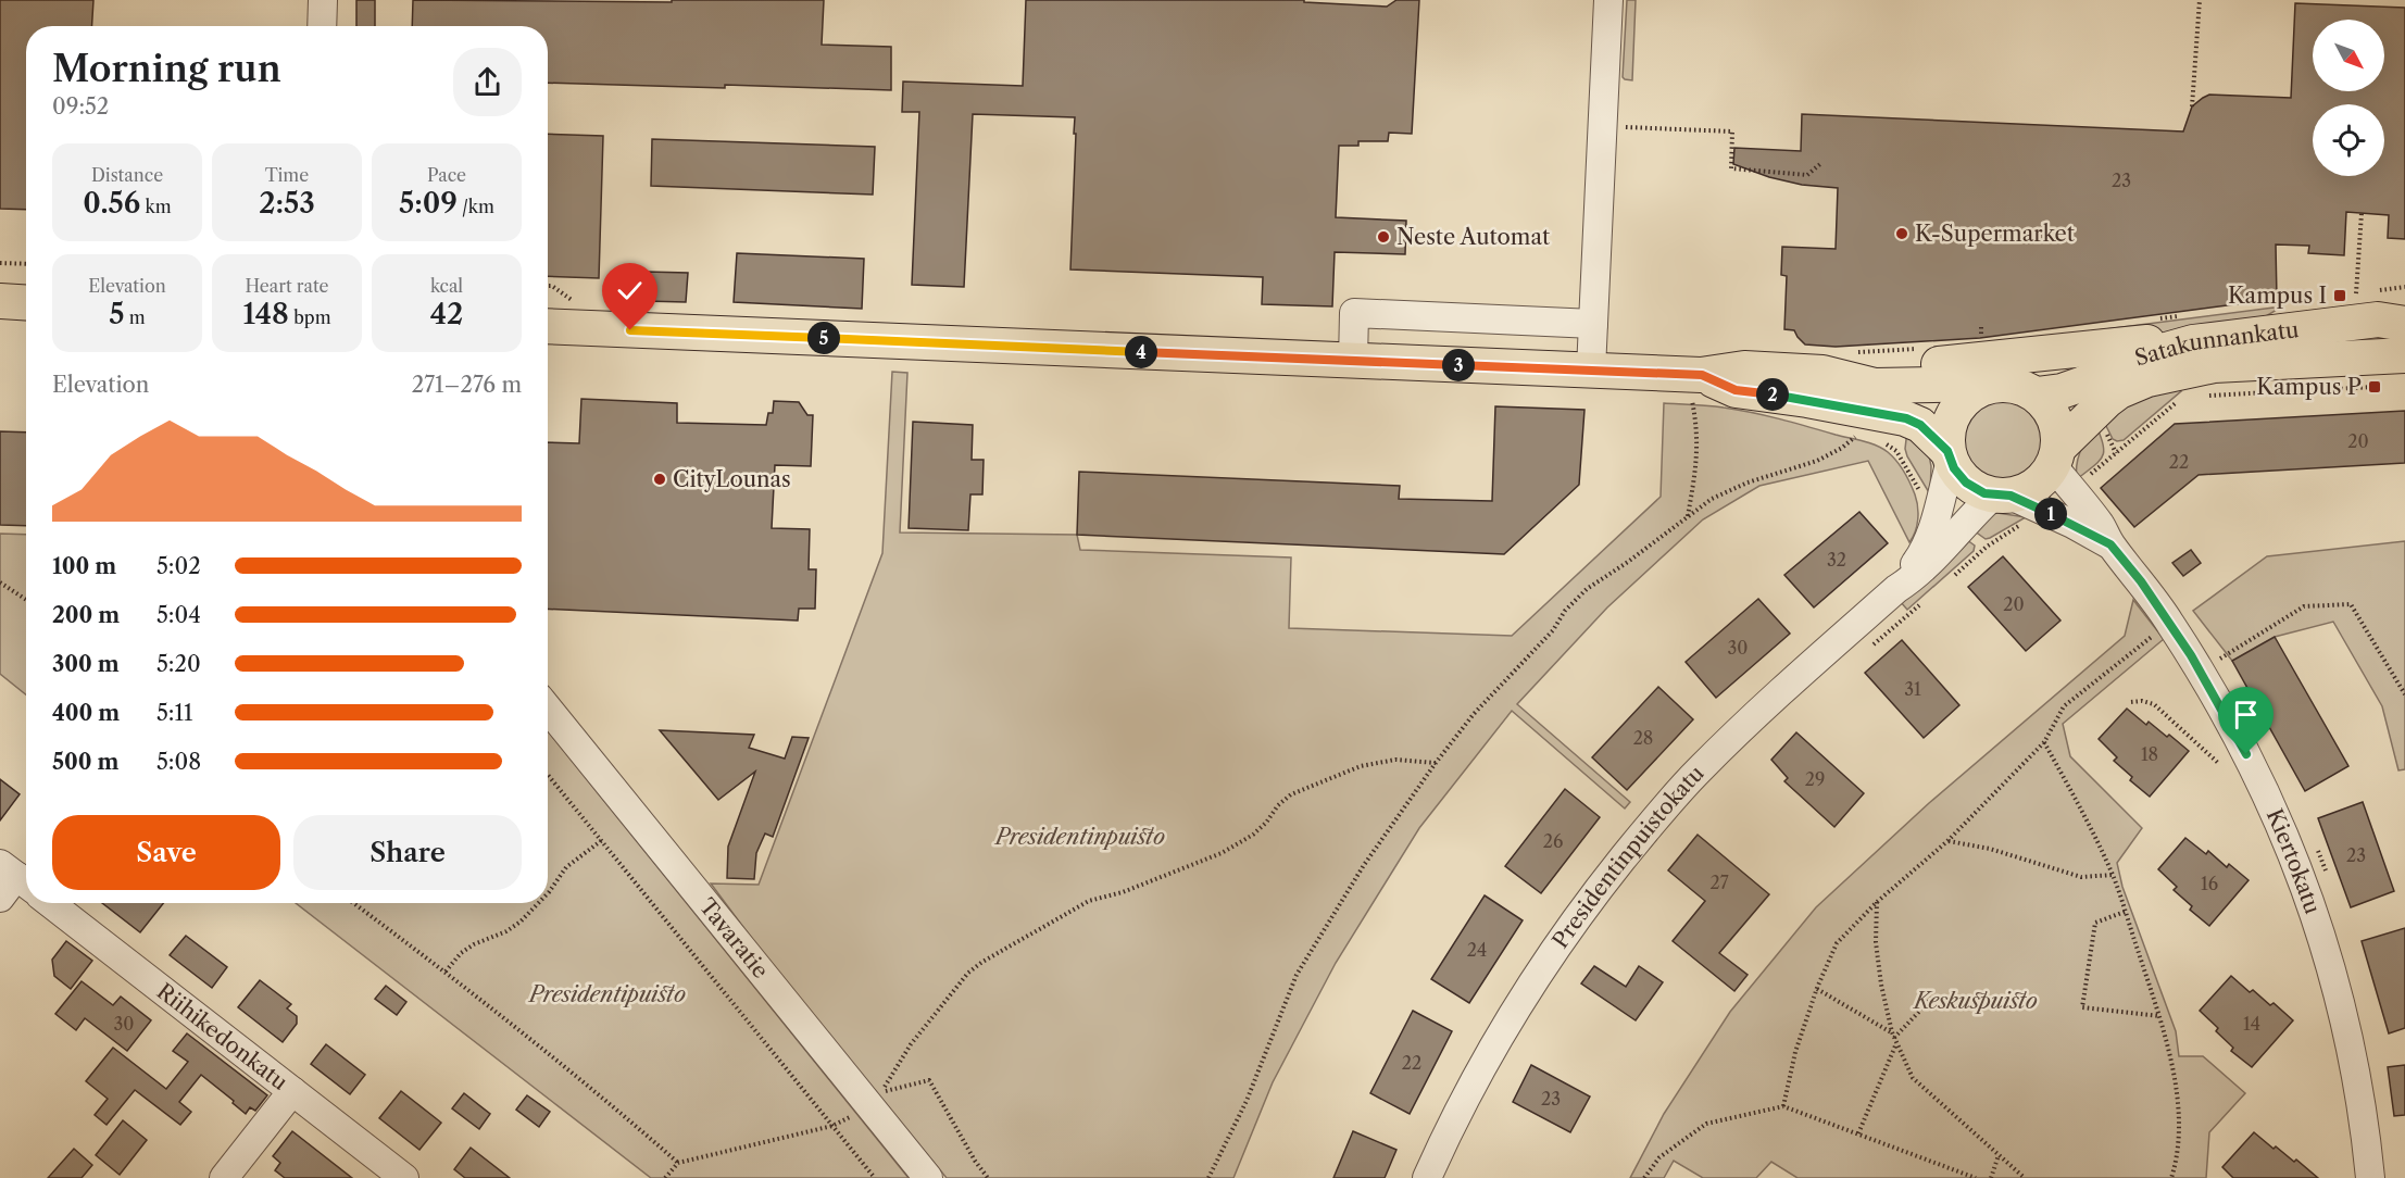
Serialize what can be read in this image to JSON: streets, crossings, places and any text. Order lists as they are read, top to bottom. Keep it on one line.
{"streets":{"main road":["Satakunnankatu"],"street":["Presidentinpuistokatu","Kiertokatu","Tavaratie","Riihikedonkatu"]},"crossings":[["Satakunnankatu","Presidentinpuistokatu"],["Satakunnankatu","Kiertokatu"],["Presidentinpuistokatu","Kiertokatu"]],"parks":["Presidentinpuisto","Presidentipuisto","Keskuspuisto"],"places":{"other":["K-Supermarket","Neste Automat","CityLounas"],"transit":["Kampus I","Kampus P"]},"house_numbers":["23","20","22","32","20","30","31","28","18","29","26","23","27","16","24","30","14","22","23"],"north":"bottom right","page":{"heading":["Morning run","09:52"],"stats":[["Distance","0.56 km"],["Time","2:53"],["Pace","5:09 /km"],["Elevation","5 m"],["Heart rate","148 bpm"],["kcal","42"]],"pins":["5","4","3","2","1"],"chart":["Elevation","271–276 m"],"list":[{"name":"100 m","note":"5:02"},{"name":"200 m","note":"5:04"},{"name":"300 m","note":"5:20"},{"name":"400 m","note":"5:11"},{"name":"500 m","note":"5:08"}],"buttons":["Save","Share"]}}
